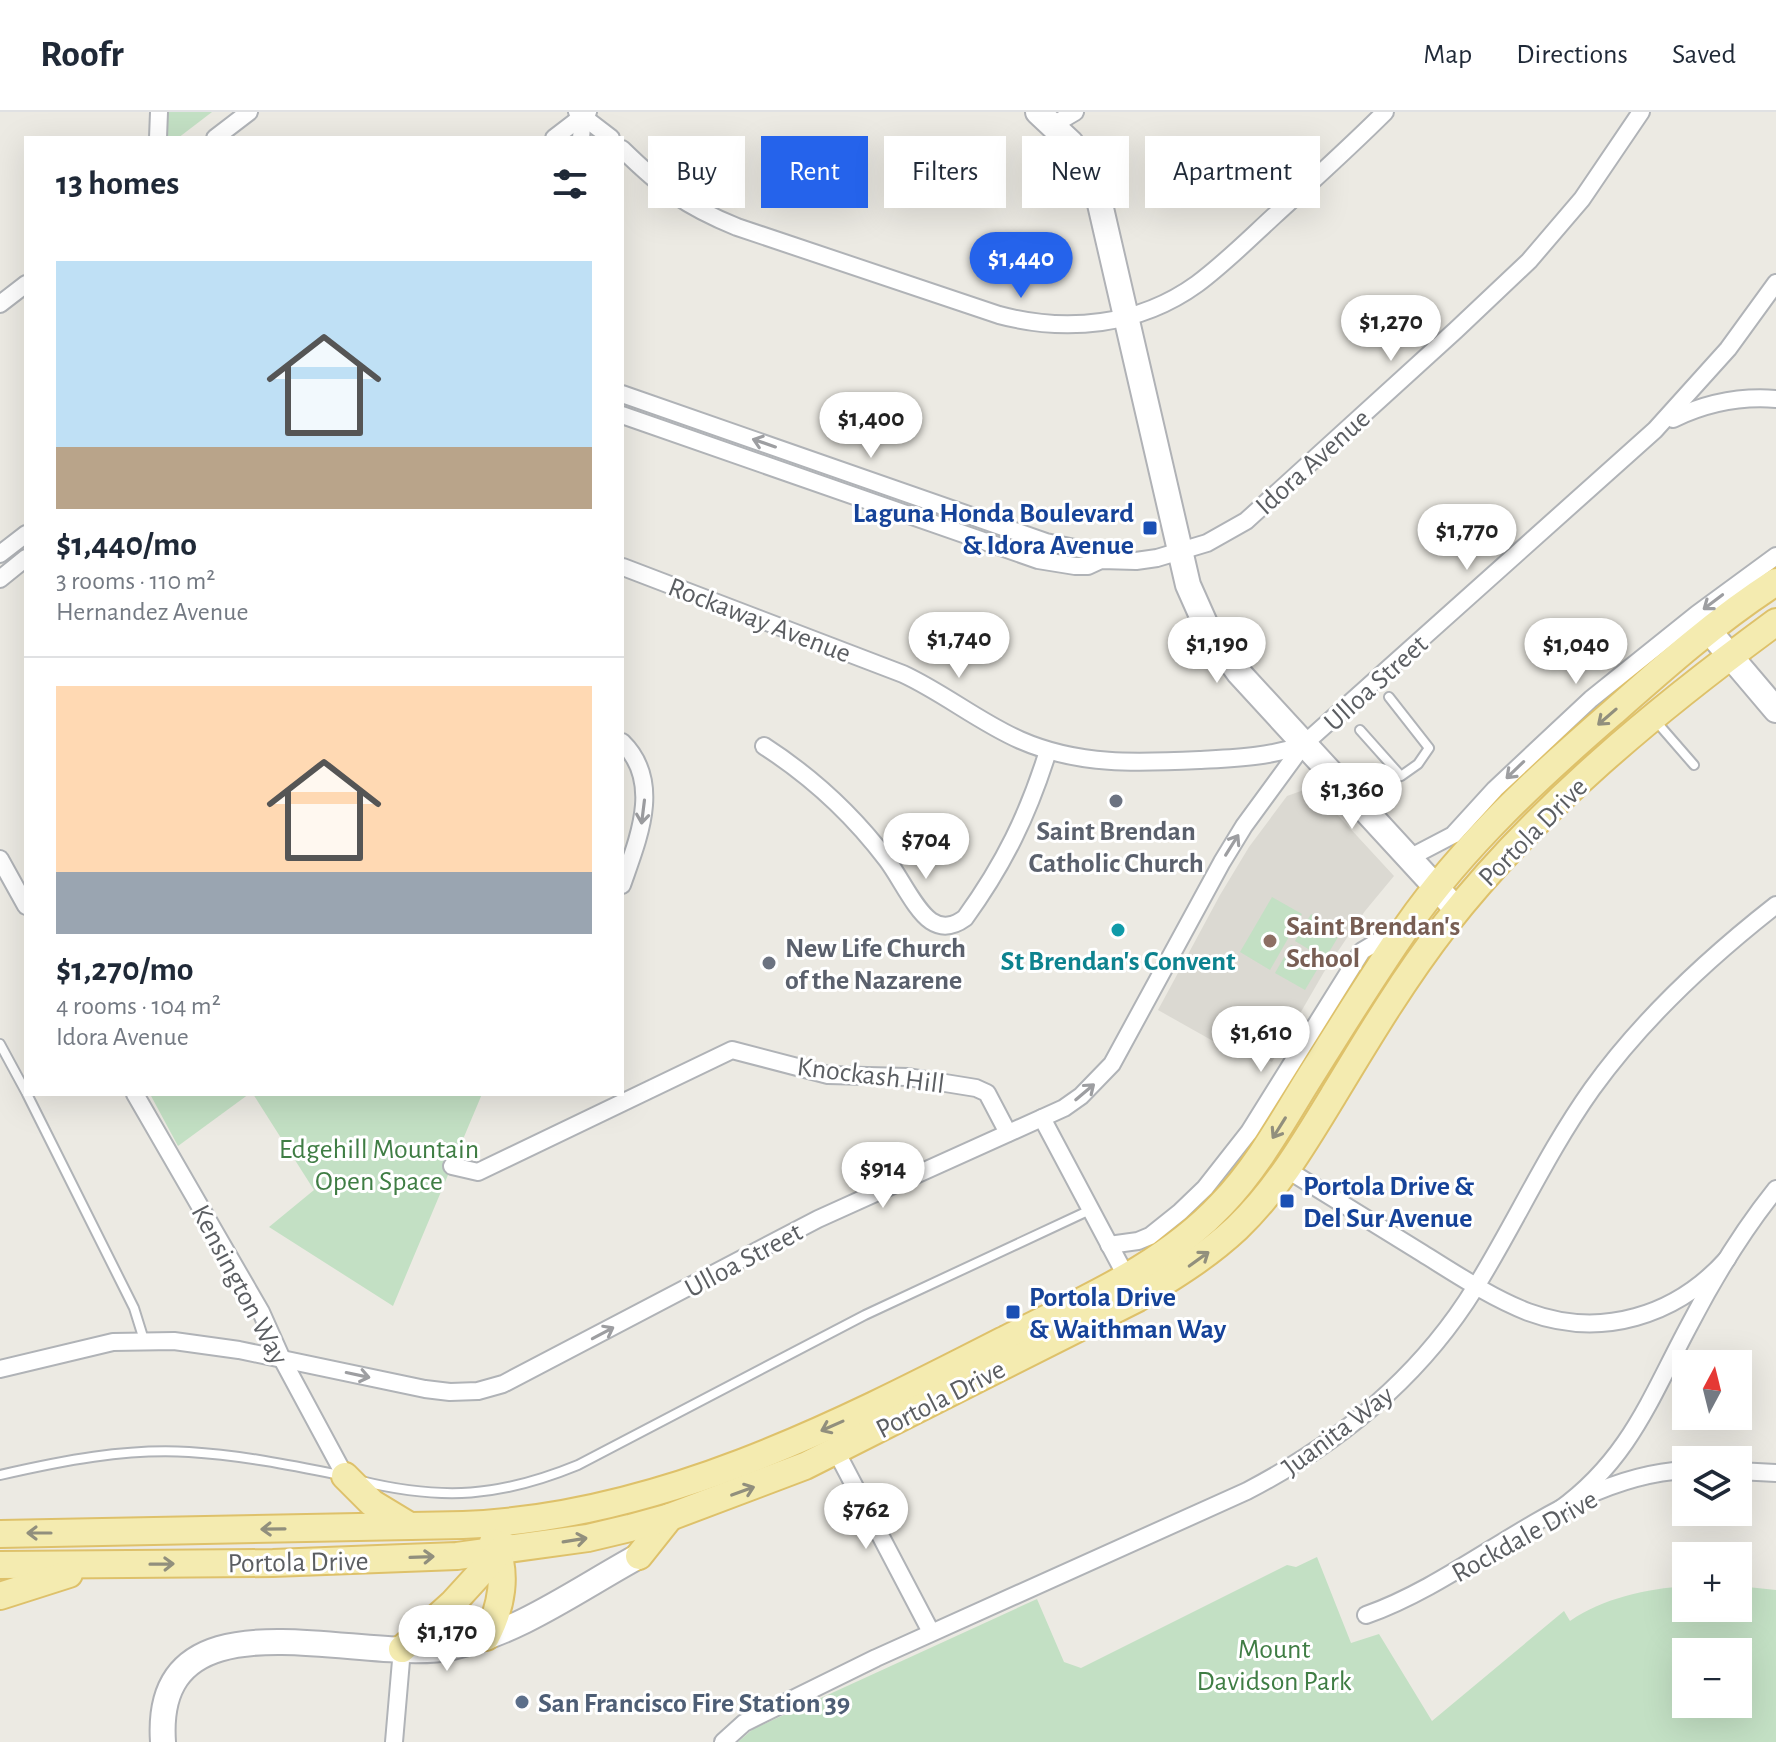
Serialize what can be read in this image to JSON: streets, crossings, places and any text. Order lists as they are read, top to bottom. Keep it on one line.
{"streets":{"main road":["Portola Drive"],"street":["Idora Avenue","Rockaway Avenue","Ulloa Street","Knockash Hill","Kensington Way","Juanita Way","Rockdale Drive"]},"crossings":[["Rockaway Avenue","Ulloa Street"],["Ulloa Street","Knockash Hill"],["Ulloa Street","Kensington Way"]],"one_way":["Ulloa Street"],"parks":["Edgehill Mountain Open Space","Mount Davidson Park"],"places":{"transit":["Laguna Honda Boulevard & Idora Avenue","Portola Drive & Del Sur Avenue","Portola Drive & Waithman Way"],"other":["Saint Brendan Catholic Church","St Brendan's Convent","Saint Brendan's School","New Life Church of the Nazarene","San Francisco Fire Station 39"]},"north":"top","page":{"header":"Roofr","nav":["Map","Directions","Saved"],"chip":["Buy","Rent","Filters","New","Apartment"],"heading":"13 homes","price":["$1,440","$1,270","$1,400","$1,770","$1,740","$1,190","$1,040","$1,360","$704","$1,610","$914","$762","$1,170"],"list":[{"name":"$1,440/mo","note":"3 rooms · 110 m² · Hernandez Avenue"},{"name":"$1,270/mo","note":"4 rooms · 104 m² · Idora Avenue"}],"map_buttons":["+","−"]}}
